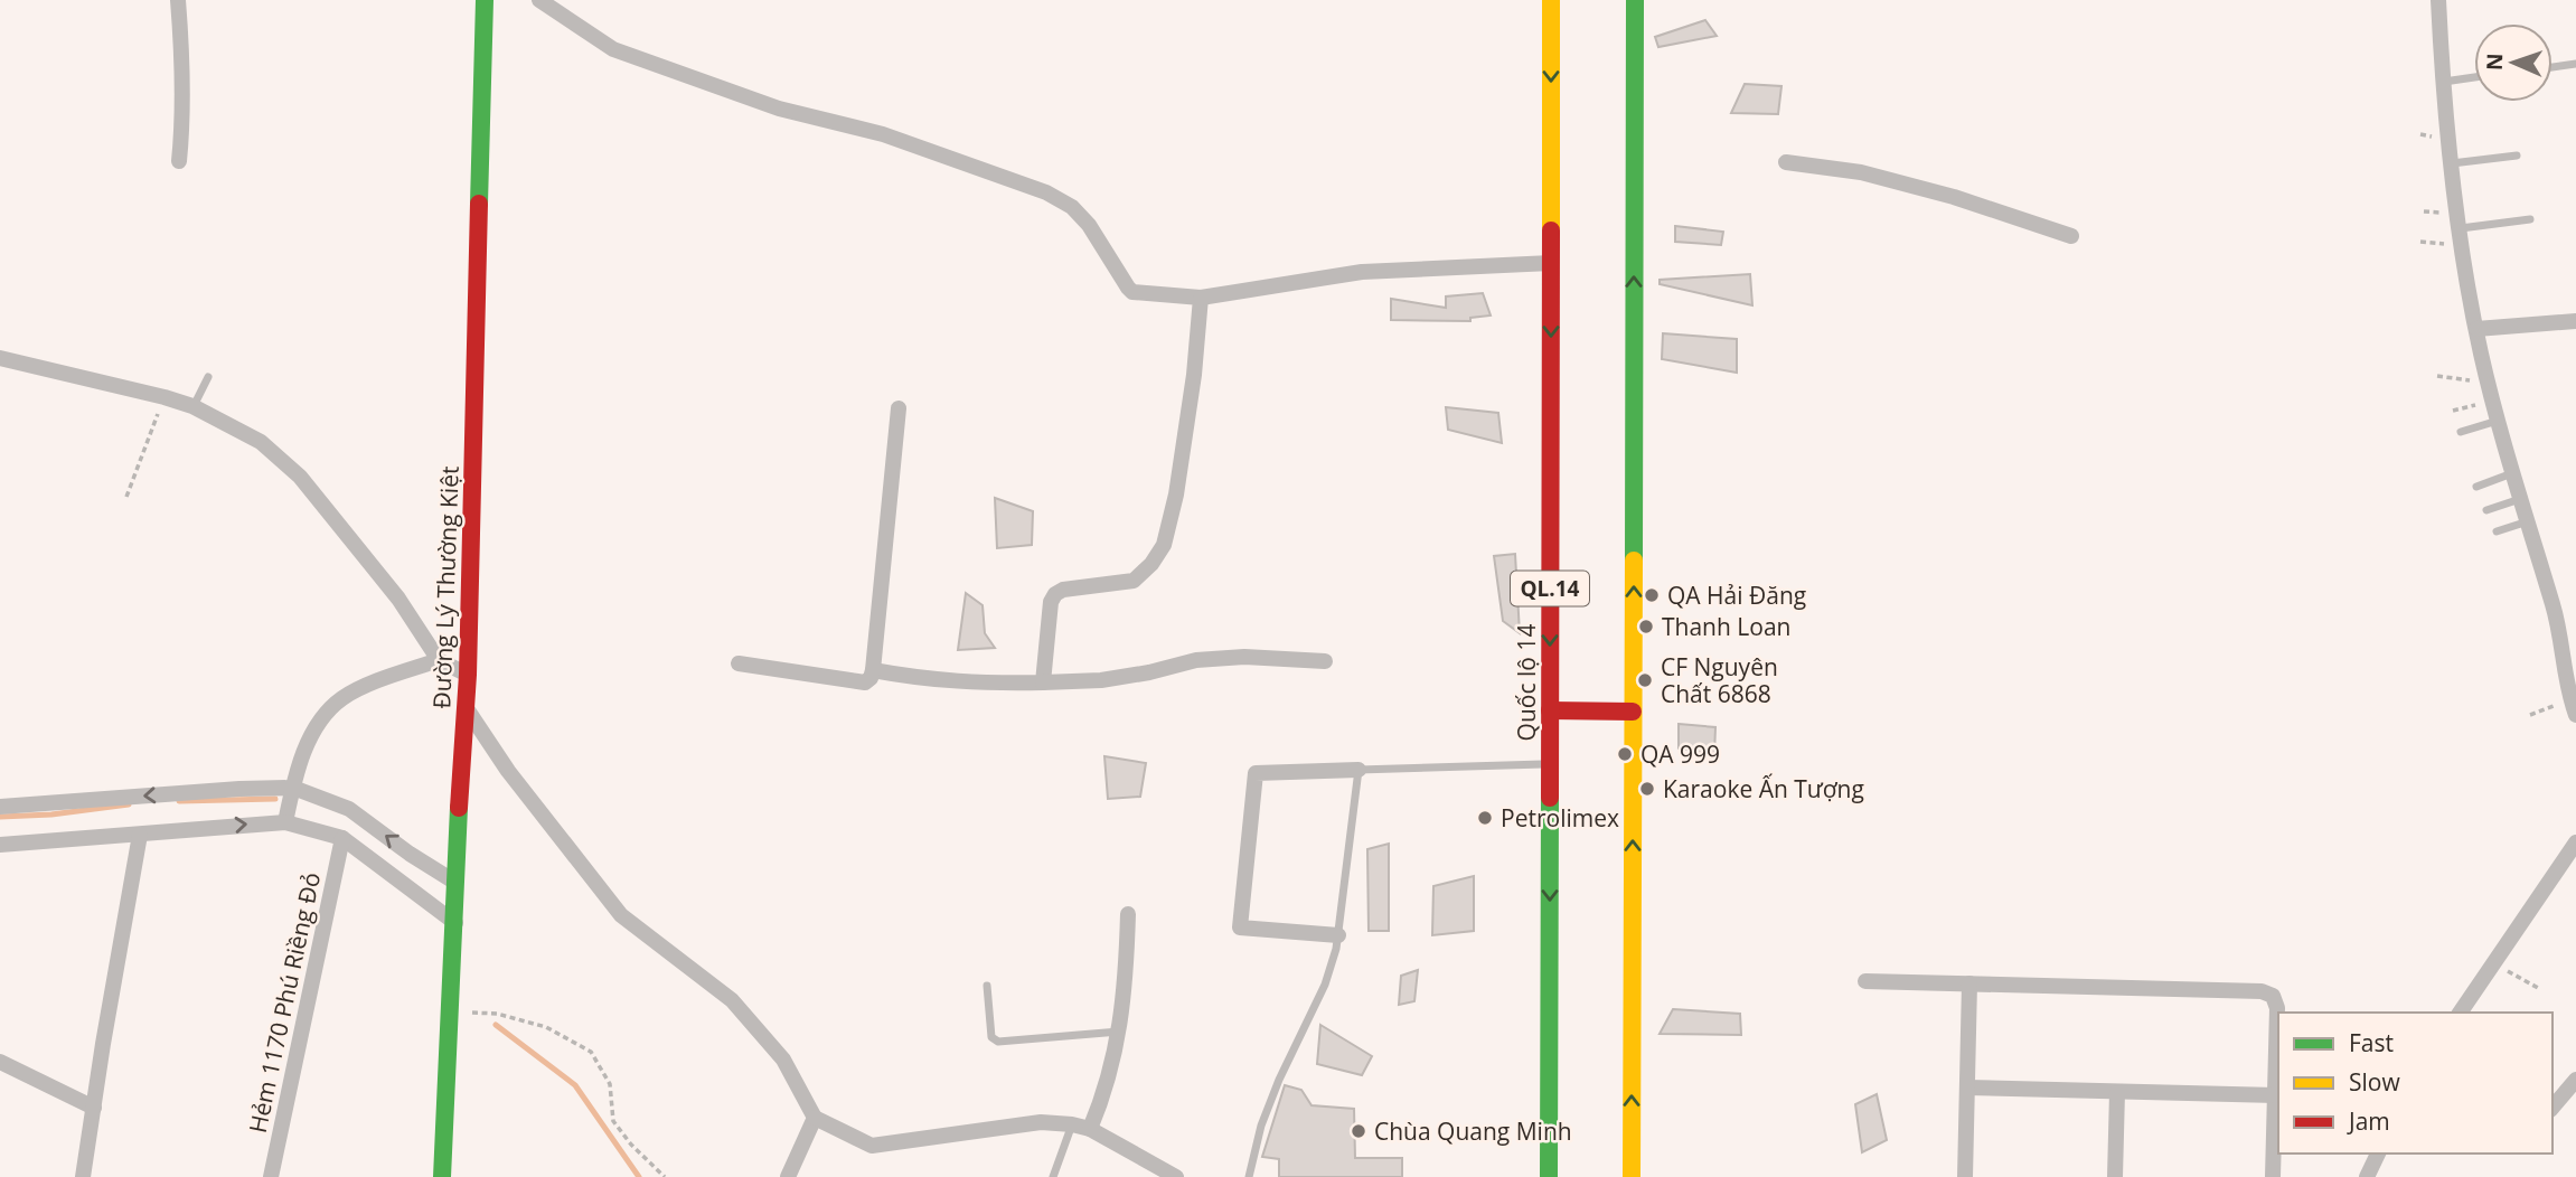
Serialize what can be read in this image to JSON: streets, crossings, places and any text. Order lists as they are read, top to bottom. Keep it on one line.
{"streets":{"main road":["Đường Lý Thường Kiệt","QL.14","Quốc lộ 14"],"street":["Hẻm 1170 Phú Riềng Đỏ"]},"places":["QA Hải Đăng","Thanh Loan","CF Nguyên Chất 6868","QA 999","Karaoke Ấn Tượng","Petrolimex","Chùa Quang Minh"],"legend":["Fast","Slow","Jam"],"north":"left"}
